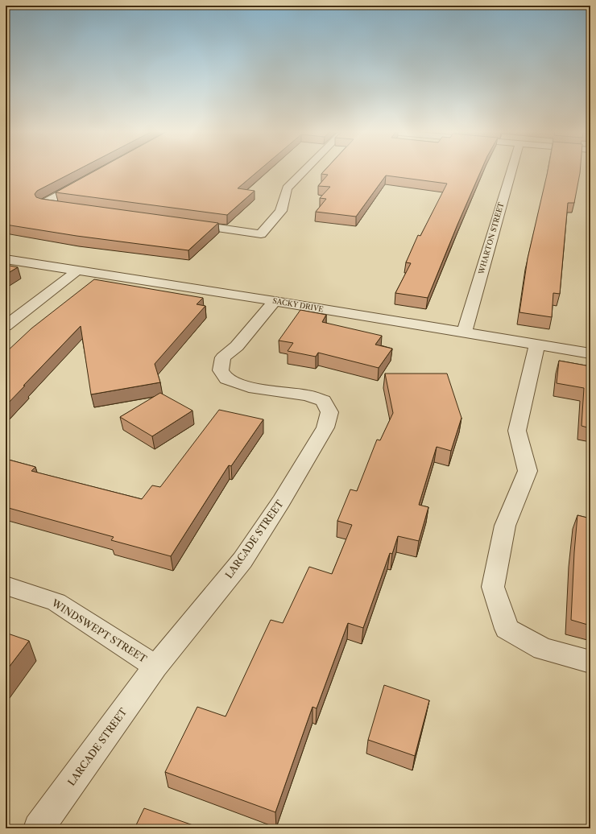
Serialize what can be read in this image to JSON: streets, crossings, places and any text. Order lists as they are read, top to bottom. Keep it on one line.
{"streets":{"street":["WHARTON STREET","SACKY DRIVE","LARCADE STREET","WINDSWEPT STREET"]},"crossings":[["WHARTON STREET","SACKY DRIVE"],["SACKY DRIVE","LARCADE STREET"],["LARCADE STREET","WINDSWEPT STREET"]]}
